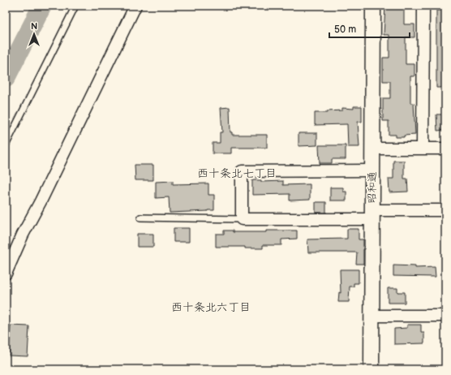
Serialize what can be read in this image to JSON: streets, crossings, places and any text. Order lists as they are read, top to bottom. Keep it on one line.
{"streets":{"street":["昭和通"]},"districts":["西十条北七丁目","西十条北六丁目"],"scale_bar":"50 m","north":"top"}
